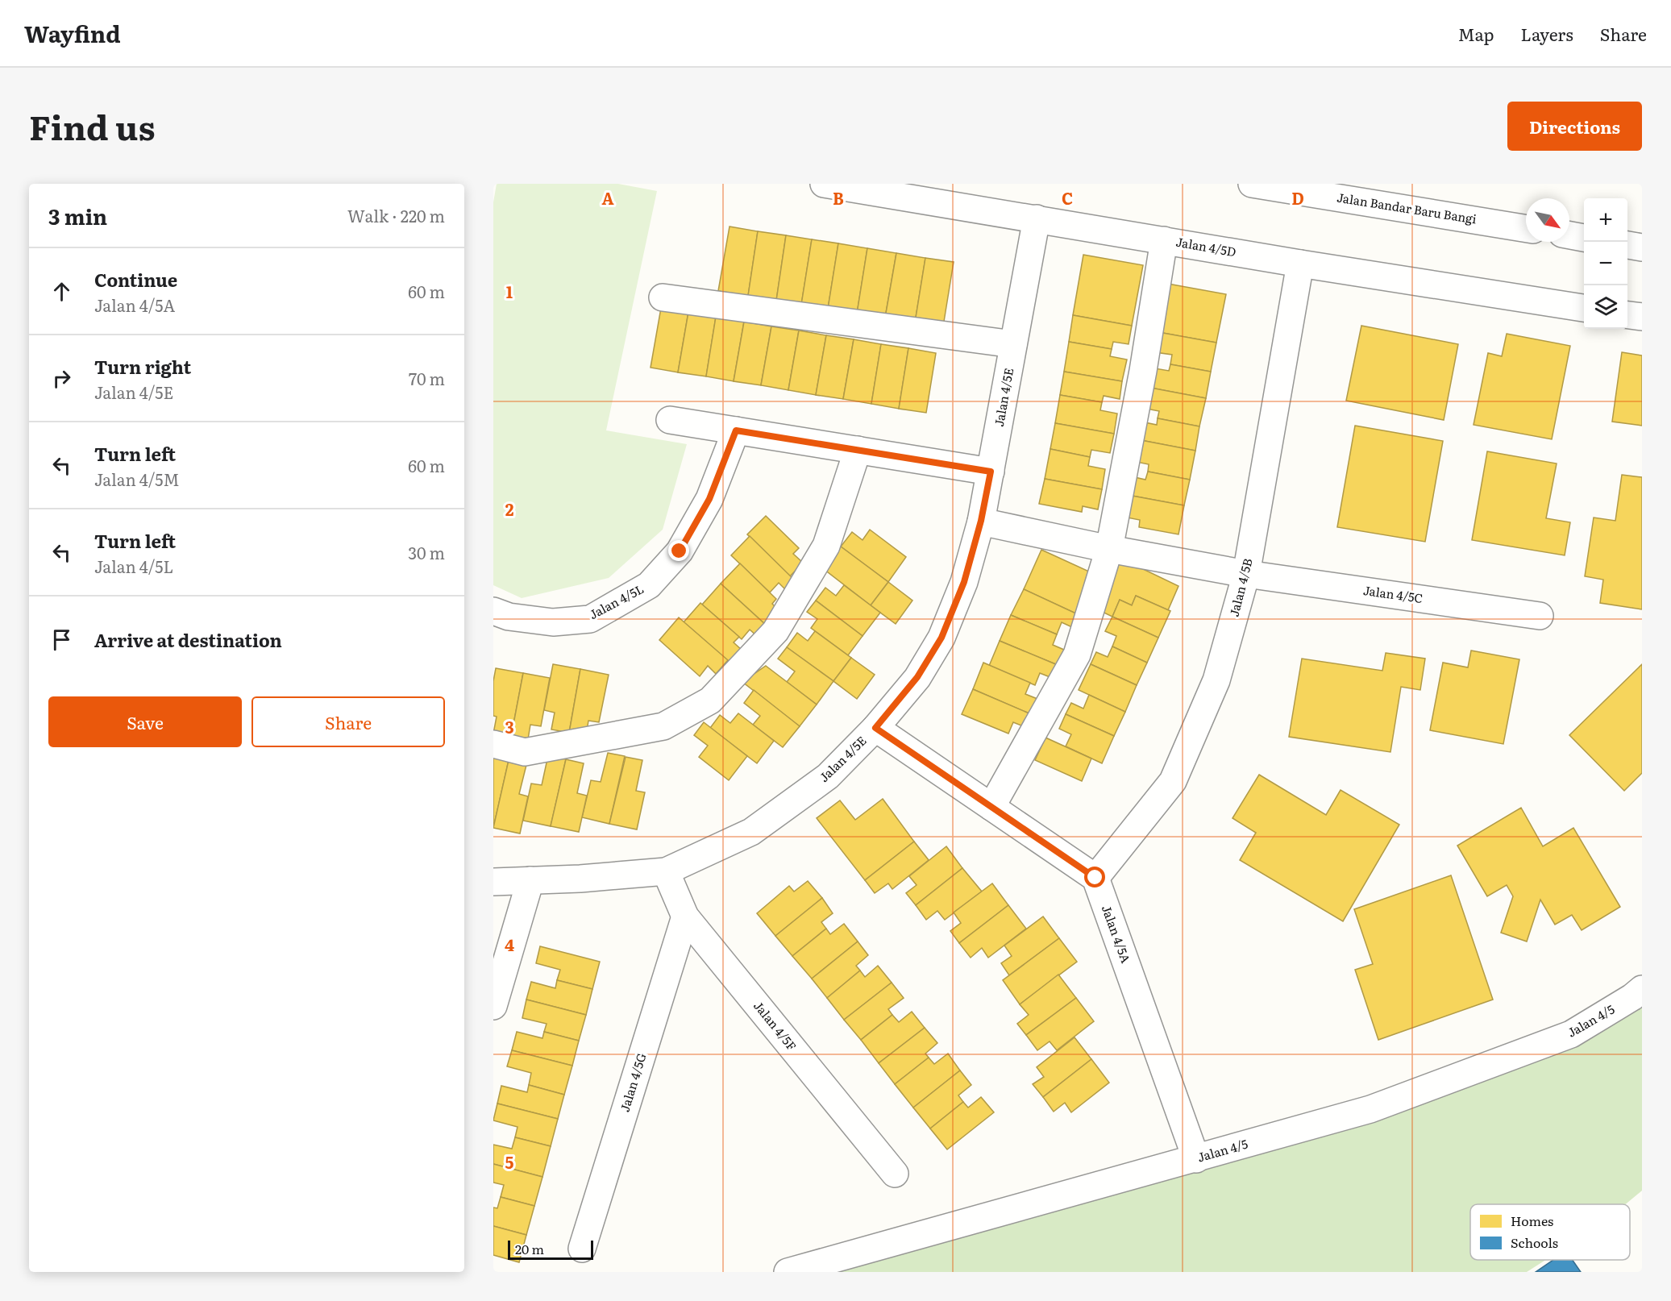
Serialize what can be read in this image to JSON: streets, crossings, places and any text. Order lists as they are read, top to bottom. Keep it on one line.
{"streets":{"street":["Jalan Bandar Baru Bangi","Jalan 4/5D","Jalan 4/5E","Jalan 4/5B","Jalan 4/5C","Jalan 4/5L","Jalan 4/5A","Jalan 4/5","Jalan 4/5F","Jalan 4/5G"]},"crossings":[["Jalan 4/5D","Jalan 4/5E"],["Jalan 4/5D","Jalan 4/5B"],["Jalan 4/5E","Jalan 4/5C"],["Jalan 4/5E","Jalan 4/5F"],["Jalan 4/5B","Jalan 4/5C"],["Jalan 4/5B","Jalan 4/5A"],["Jalan 4/5A","Jalan 4/5"],["Jalan 4/5F","Jalan 4/5G"]],"legend":["Homes","Schools"],"scale_bar":"20 m","north":"bottom right","page":{"header":"Wayfind","nav":["Map","Layers","Share"],"title":"Find us","buttons":["Directions",["Save","Share"]],"heading":["3 min","Walk · 220 m"],"map_buttons":["+","−"],"list":[["Continue","Jalan 4/5A","60 m"],["Turn right","Jalan 4/5E","70 m"],["Turn left","Jalan 4/5M","60 m"],["Turn left","Jalan 4/5L","30 m"],"Arrive at destination"],"scale":"20 m"},"grid":{"columns":["A","B","C","D"],"rows":["1","2","3","4","5"]}}
